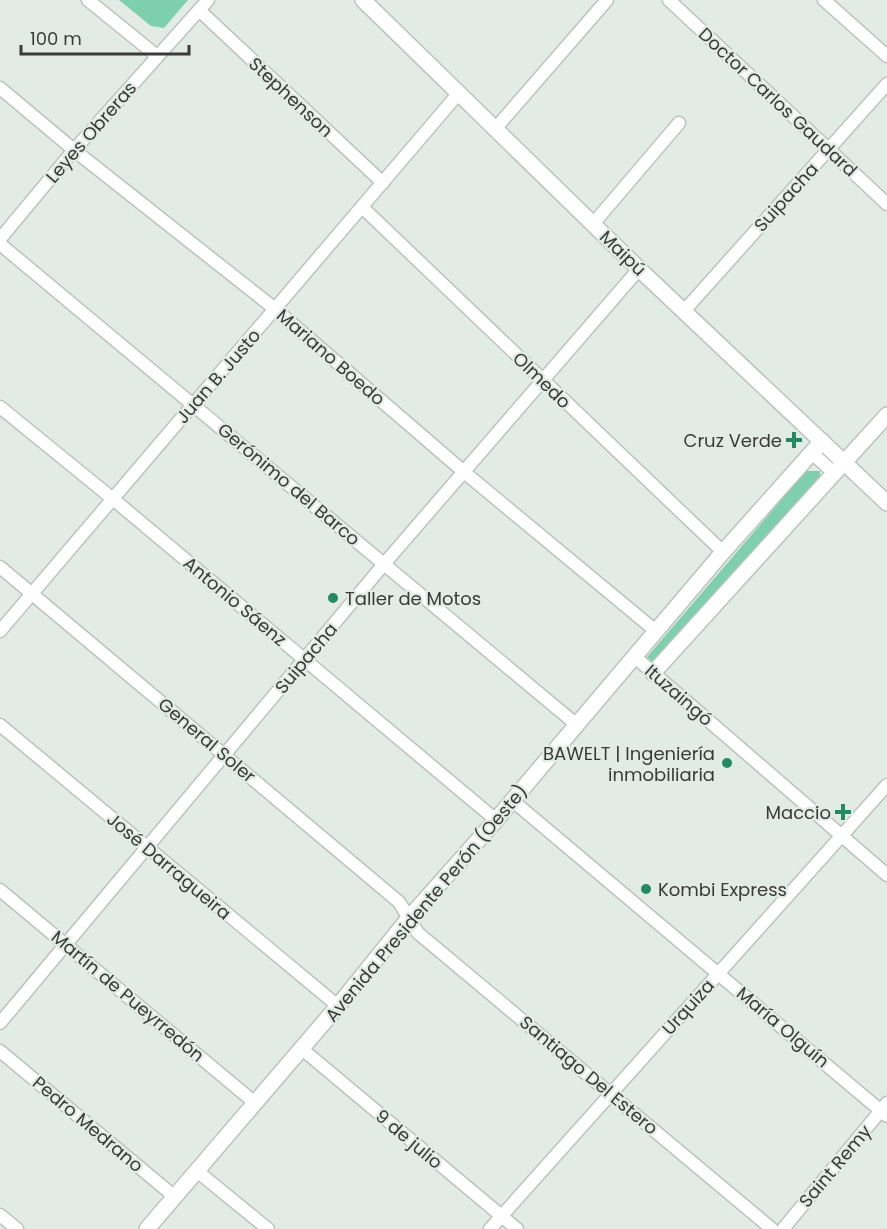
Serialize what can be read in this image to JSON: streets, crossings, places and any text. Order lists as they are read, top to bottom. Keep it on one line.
{"streets":{"main road":["Maipú","Avenida Presidente Perón (Oeste)"],"street":["Stephenson","Doctor Carlos Gaudard","Leyes Obreras","Suipacha","Mariano Boedo","Juan B. Justo","Olmedo","Gerónimo del Barco","Antonio Sáenz","Ituzaingó","General Soler","José Darragueira","Martín de Pueyrredón","Urquiza","María Olguín","Santiago Del Estero","Pedro Medrano","9 de julio","Saint Remy"]},"crossings":[["Stephenson","Leyes Obreras"],["Stephenson","Juan B. Justo"],["Doctor Carlos Gaudard","Suipacha"],["Leyes Obreras","Mariano Boedo"],["Suipacha","Maipú"],["Suipacha","Mariano Boedo"],["Suipacha","Olmedo"],["Suipacha","Gerónimo del Barco"],["Suipacha","Antonio Sáenz"],["Suipacha","General Soler"],["Suipacha","José Darragueira"],["Suipacha","Martín de Pueyrredón"],["Maipú","Juan B. Justo"],["Maipú","Avenida Presidente Perón (Oeste)"],["Mariano Boedo","Juan B. Justo"],["Mariano Boedo","Avenida Presidente Perón (Oeste)"],["Juan B. Justo","Olmedo"],["Juan B. Justo","Gerónimo del Barco"],["Juan B. Justo","Antonio Sáenz"],["Juan B. Justo","General Soler"],["Olmedo","Avenida Presidente Perón (Oeste)"],["Gerónimo del Barco","Avenida Presidente Perón (Oeste)"],["Antonio Sáenz","Avenida Presidente Perón (Oeste)"],["Ituzaingó","Avenida Presidente Perón (Oeste)"],["Ituzaingó","Urquiza"],["General Soler","Avenida Presidente Perón (Oeste)"],["General Soler","Santiago Del Estero"],["José Darragueira","Avenida Presidente Perón (Oeste)"],["Avenida Presidente Perón (Oeste)","Martín de Pueyrredón"],["Avenida Presidente Perón (Oeste)","María Olguín"],["Avenida Presidente Perón (Oeste)","Santiago Del Estero"],["Avenida Presidente Perón (Oeste)","Pedro Medrano"],["Avenida Presidente Perón (Oeste)","9 de julio"],["Urquiza","María Olguín"],["Urquiza","Santiago Del Estero"],["Urquiza","9 de julio"],["María Olguín","Saint Remy"]],"places":{"health":["Cruz Verde","Maccio"],"other":["Taller de Motos","BAWELT | Ingeniería inmobiliaria","Kombi Express"]},"scale_bar":"100 m"}
